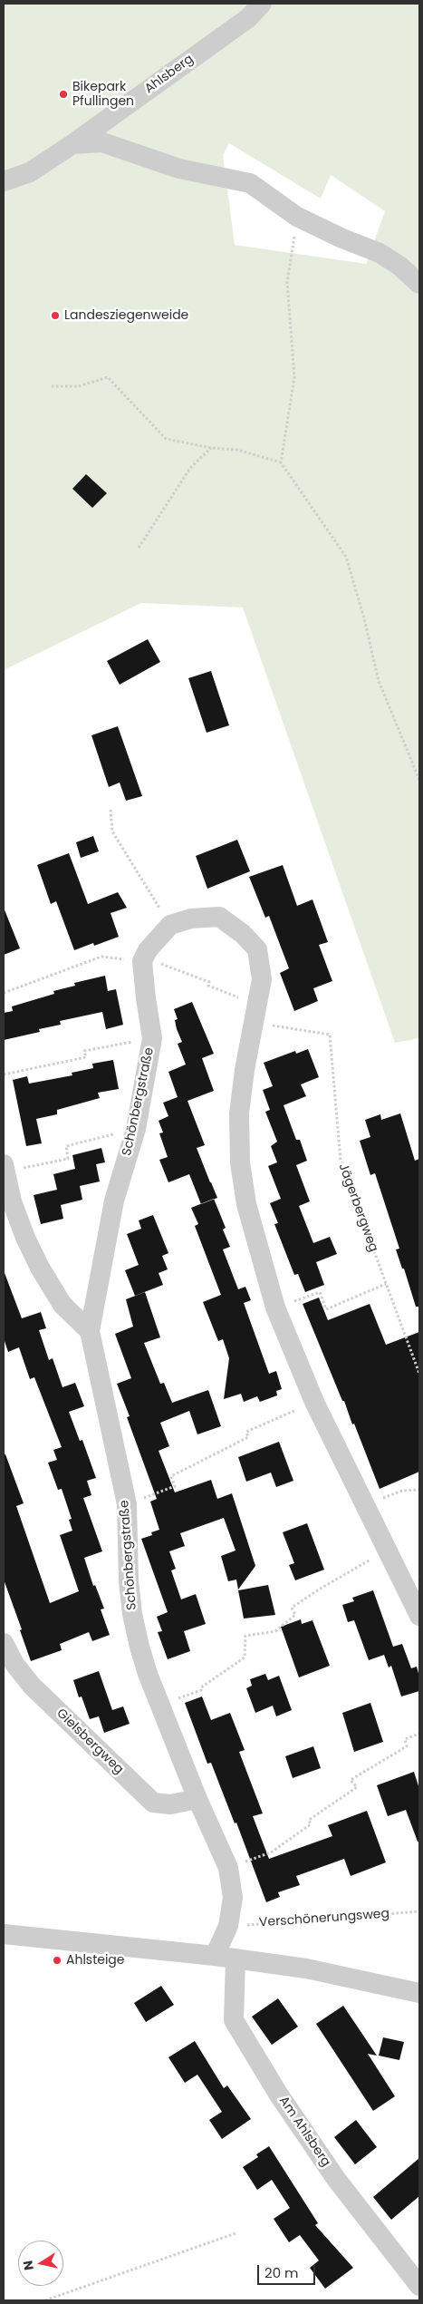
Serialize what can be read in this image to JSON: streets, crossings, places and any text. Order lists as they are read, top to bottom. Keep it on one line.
{"streets":{"street":["Ahlsberg","Schönbergstraße","Gielsbergweg","Am Ahlsberg"],"path":["Jägerbergweg","Verschönerungsweg"]},"crossings":[["Schönbergstraße","Gielsbergweg"],["Schönbergstraße","Verschönerungsweg"]],"places":["Bikepark Pfullingen","Landesziegenweide","Ahlsteige"],"scale_bar":"20 m","north":"left"}
